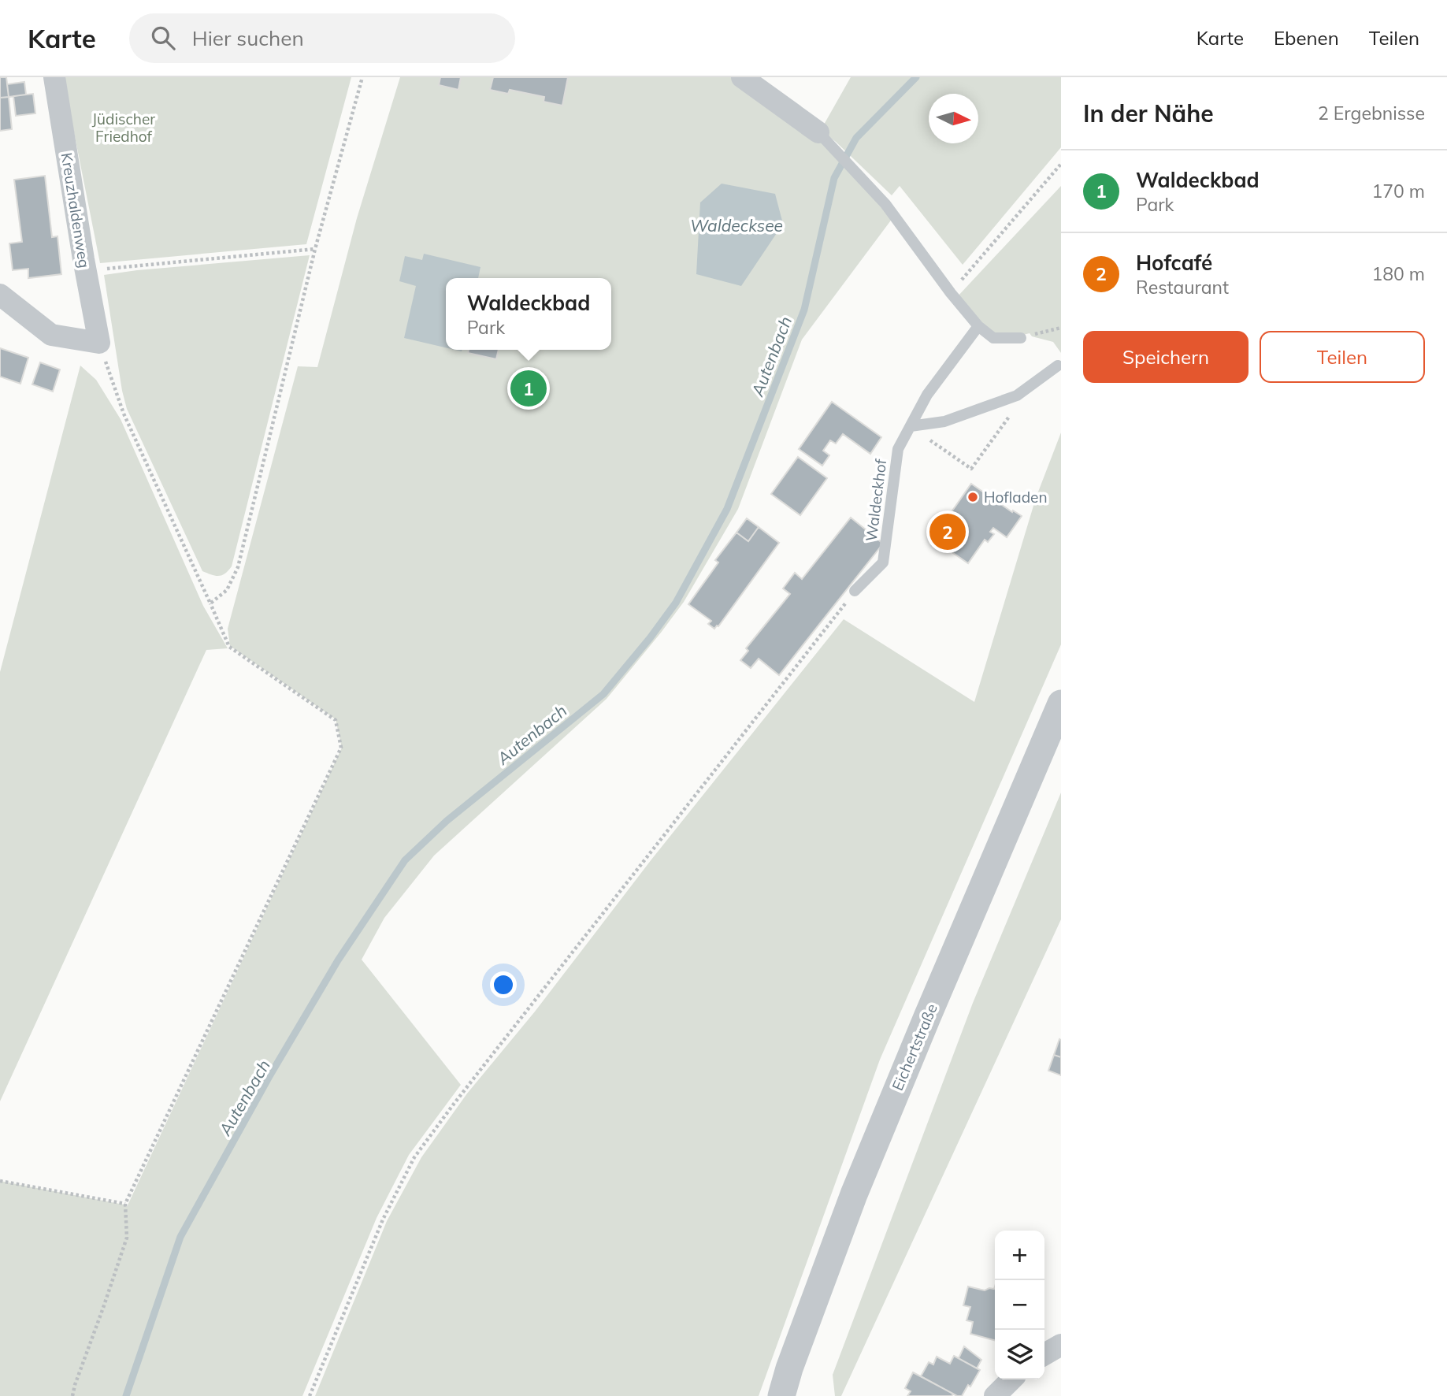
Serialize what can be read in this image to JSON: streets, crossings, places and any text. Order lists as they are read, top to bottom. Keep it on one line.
{"streets":{"street":["Kreuzhaldenweg","Eichertstraße"],"lane":["Waldeckhof"]},"water":["Waldecksee","Autenbach"],"parks":["Jüdischer Friedhof"],"places":["Hofladen"],"north":"right","page":{"header":"Karte","search":"Hier suchen","nav":["Karte","Ebenen","Teilen"],"heading":["In der Nähe","2 Ergebnisse"],"list":[{"mark":"1","name":"Waldeckbad","note":"Park","value":"170 m"},{"mark":"2","name":"Hofcafé","note":"Restaurant","value":"180 m"}],"popup":["Waldeckbad","Park"],"buttons":["Speichern","Teilen"],"pins":["1","2"],"map_buttons":["+","−"]}}
